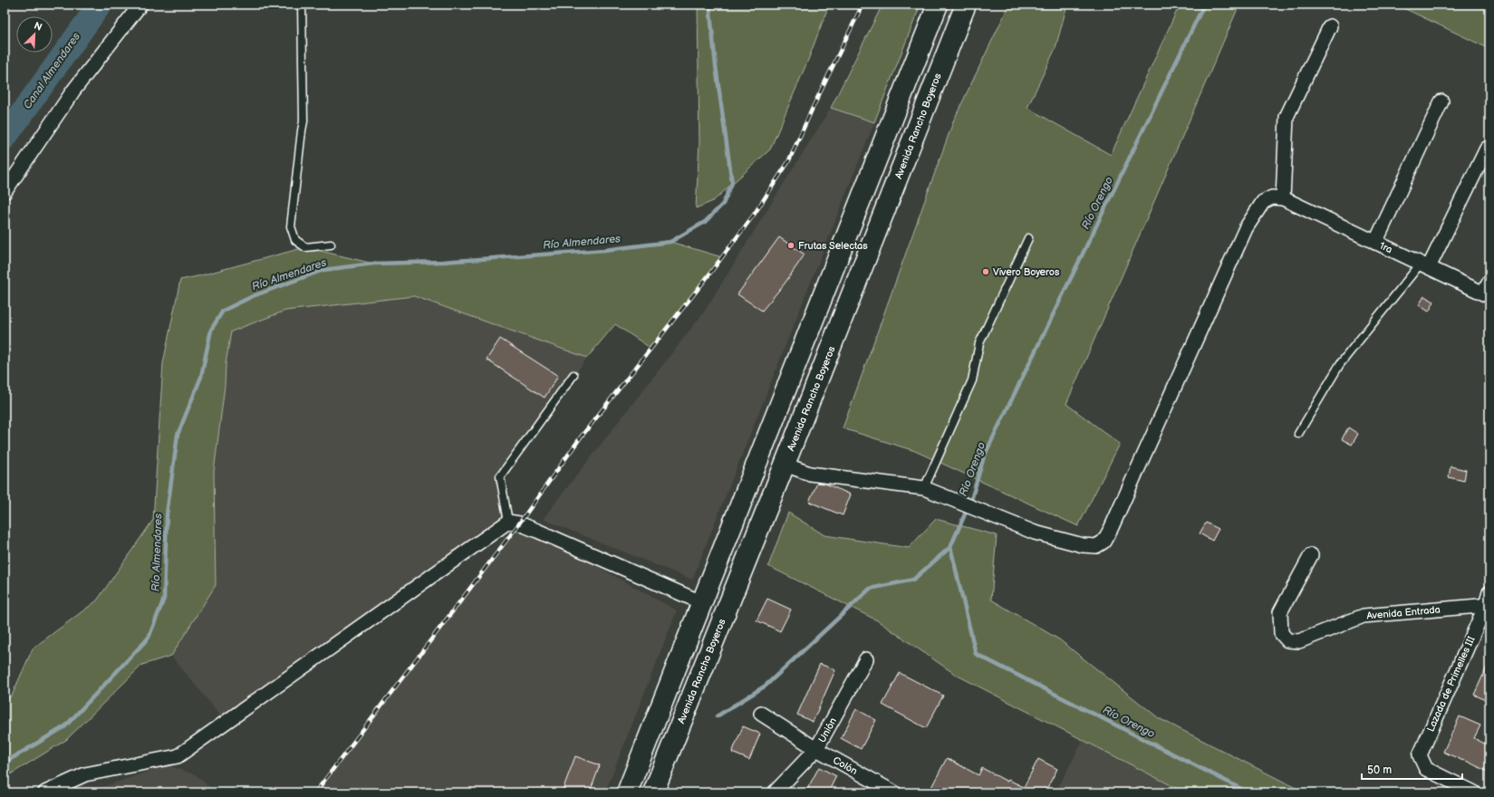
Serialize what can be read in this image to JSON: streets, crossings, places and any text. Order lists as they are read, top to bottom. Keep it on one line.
{"streets":{"highway":["Avenida Rancho Boyeros"],"street":["1ra","Avenida Entrada","Lazada de Primelles III","Unión","Colón"]},"crossings":[["Avenida Entrada","Lazada de Primelles III"],["Unión","Colón"]],"water":["Canal Almendares","Río Orengo","Río Almendares"],"places":["Frutas Selectas","Vivero Boyeros"],"scale_bar":"50 m","north":"top right"}
